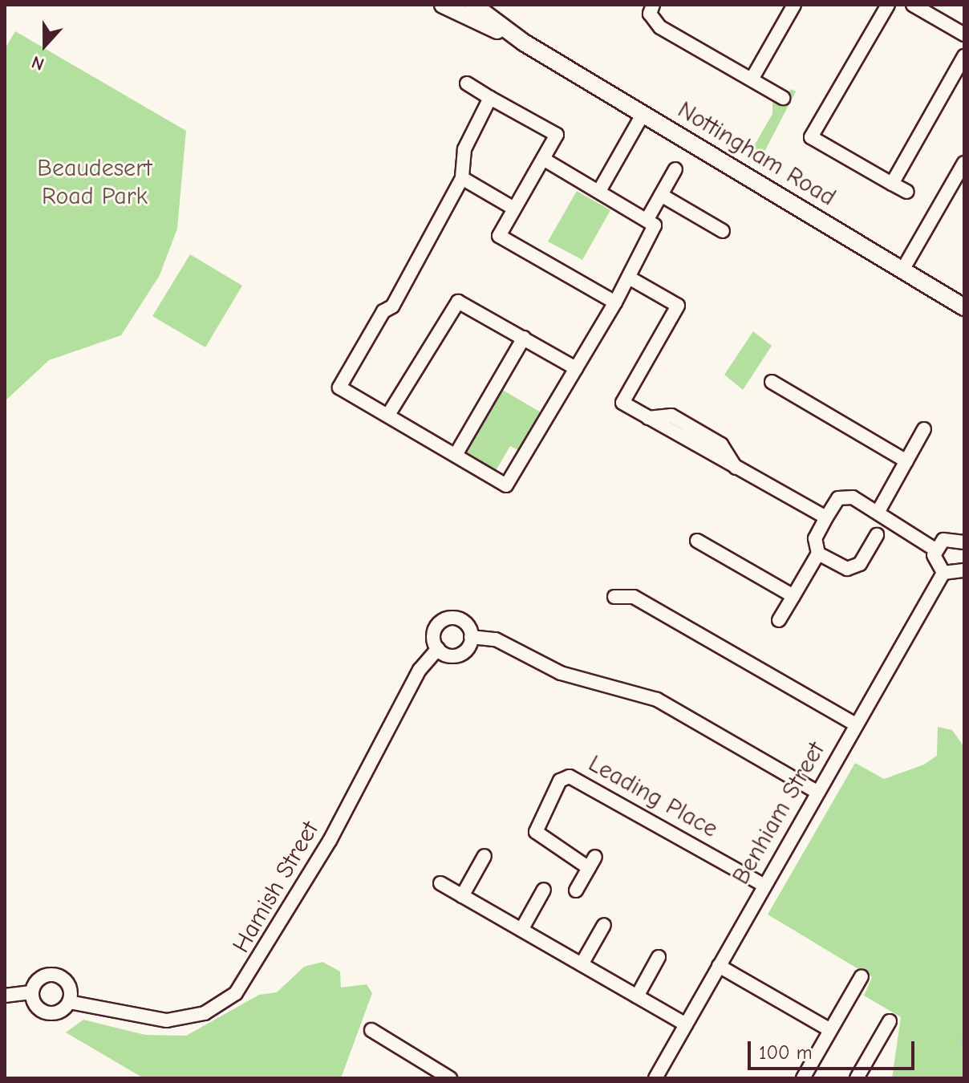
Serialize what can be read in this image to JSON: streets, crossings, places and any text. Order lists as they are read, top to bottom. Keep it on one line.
{"streets":{"street":["Nottingham Road","Leading Place","Benhiam Street","Hamish Street"]},"crossings":[["Leading Place","Benhiam Street"]],"parks":["Beaudesert Road Park"],"scale_bar":"100 m","north":"bottom"}
